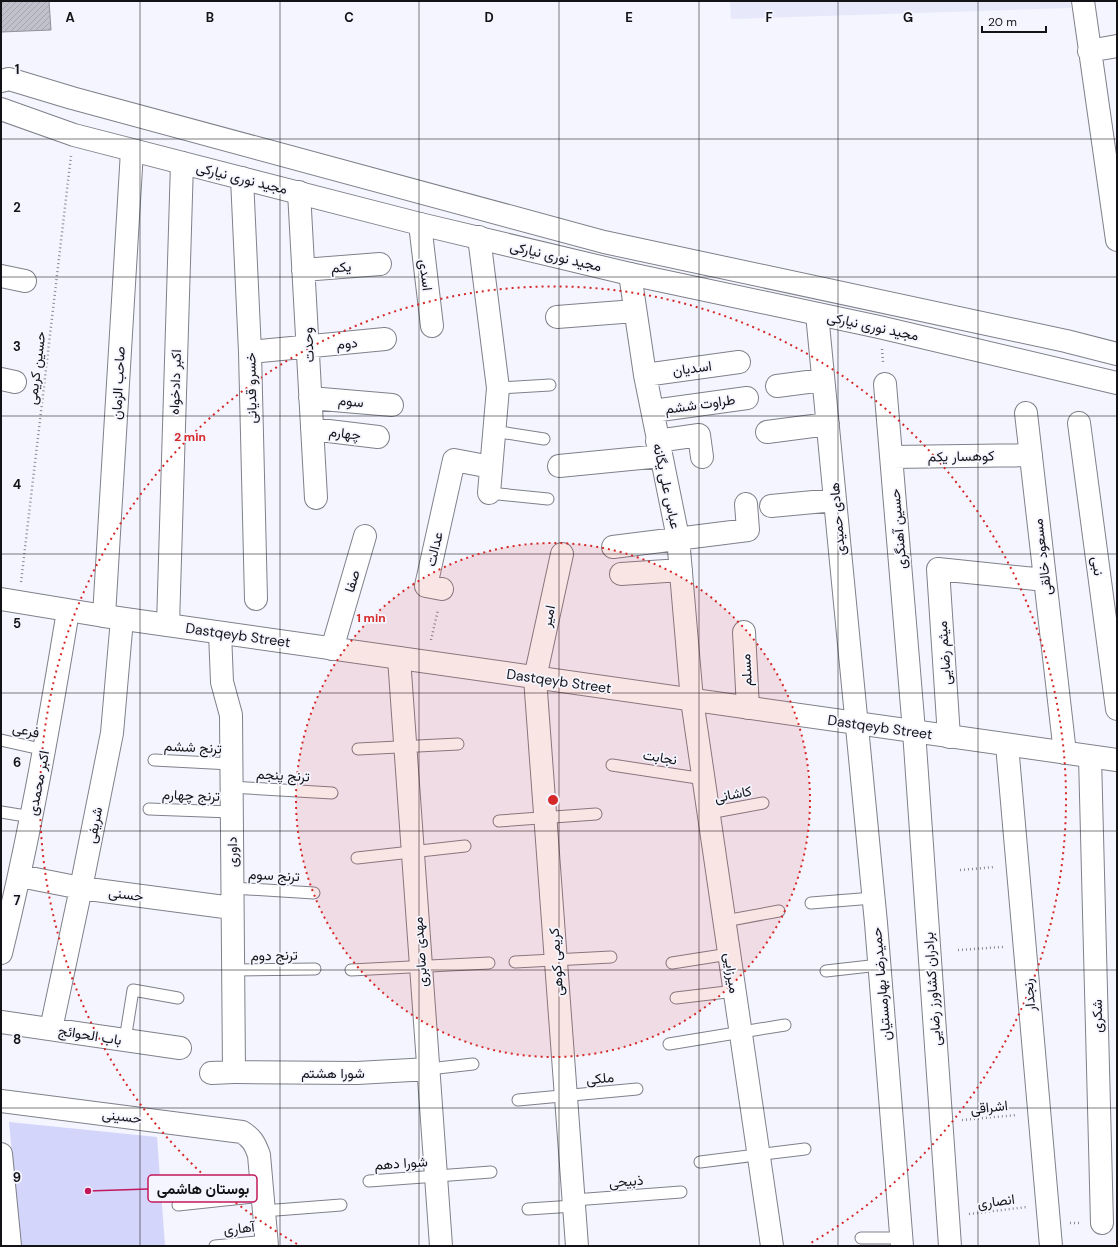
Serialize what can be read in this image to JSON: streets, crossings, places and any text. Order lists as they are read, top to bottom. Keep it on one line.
{"streets":{"street":["مجید نوری نیارکی","یکم","اسدی","دوم","وحدت","اسدیان","اکبر دادخواه","صاحب الزمان","خسرو قدیانی","سوم","طراوت ششم","چهارم","کوهسار یکم","عباس علی یگانه","هادی حمیدی","حسین آهنگری","عدالت","مسعود خالقی","نبی","صفا","امیر","Dastqeyb Street","میثم رضایی","مسلم","اکبر محمدی","شریفی","داوری","حسنی","مهدی صابری","کریمی کوهی","میرزایی","حمیدرضا بهارمستیان","برادران کشاورز رضایی","رنجدار","شکری","باب الحوائج","شورا هشتم","حسینی"],"lane":["فرعی","ترنج ششم","نجابت","ترنج پنجم","کاشانی","ترنج چهارم","ترنج سوم","ترنج دوم","ملکی","شورا دهم","ذبیحی","آهاری"],"path":["حسین کریمی","اشراقی","انصاری"]},"crossings":[["مجید نوری نیارکی","اسدی"],["مجید نوری نیارکی","وحدت"],["مجید نوری نیارکی","حسین کریمی"],["مجید نوری نیارکی","اکبر دادخواه"],["مجید نوری نیارکی","صاحب الزمان"],["مجید نوری نیارکی","خسرو قدیانی"],["مجید نوری نیارکی","عباس علی یگانه"],["مجید نوری نیارکی","هادی حمیدی"],["یکم","وحدت"],["دوم","وحدت"],["دوم","خسرو قدیانی"],["وحدت","سوم"],["وحدت","چهارم"],["حسین کریمی","Dastqeyb Street"],["اسدیان","عباس علی یگانه"],["اکبر دادخواه","Dastqeyb Street"],["صاحب الزمان","Dastqeyb Street"],["صاحب الزمان","شریفی"],["طراوت ششم","عباس علی یگانه"],["کوهسار یکم","حسین آهنگری"],["کوهسار یکم","مسعود خالقی"],["عباس علی یگانه","Dastqeyb Street"],["عباس علی یگانه","میرزایی"],["هادی حمیدی","Dastqeyb Street"],["هادی حمیدی","حمیدرضا بهارمستیان"],["حسین آهنگری","Dastqeyb Street"],["حسین آهنگری","برادران کشاورز رضایی"],["مسعود خالقی","Dastqeyb Street"],["مسعود خالقی","میثم رضایی"],["صفا","Dastqeyb Street"],["امیر","Dastqeyb Street"],["امیر","کریمی کوهی"],["Dastqeyb Street","میثم رضایی"],["Dastqeyb Street","مسلم"],["Dastqeyb Street","اکبر محمدی"],["Dastqeyb Street","شریفی"],["Dastqeyb Street","داوری"],["Dastqeyb Street","مهدی صابری"],["Dastqeyb Street","کریمی کوهی"],["Dastqeyb Street","میرزایی"],["Dastqeyb Street","حمیدرضا بهارمستیان"],["Dastqeyb Street","برادران کشاورز رضایی"],["Dastqeyb Street","رنجدار"],["Dastqeyb Street","شکری"],["فرعی","اکبر محمدی"],["ترنج ششم","داوری"],["نجابت","میرزایی"],["ترنج پنجم","داوری"],["اکبر محمدی","حسنی"],["کاشانی","میرزایی"],["ترنج چهارم","داوری"],["شریفی","حسنی"],["شریفی","باب الحوائج"],["داوری","ترنج سوم"],["داوری","حسنی"],["داوری","ترنج دوم"],["داوری","شورا هشتم"],["ترنج سوم","حسنی"],["مهدی صابری","شورا هشتم"],["مهدی صابری","شورا دهم"],["کریمی کوهی","ملکی"],["کریمی کوهی","ذبیحی"],["برادران کشاورز رضایی","اشراقی"],["برادران کشاورز رضایی","انصاری"],["رنجدار","اشراقی"],["رنجدار","انصاری"]],"places":["بوستان هاشمی"],"scale_bar":"20 m","grid":{"columns":["A","B","C","D","E","F","G"],"rows":["1","2","3","4","5","6","7","8","9"]},"rings":["2 min","1 min"]}
